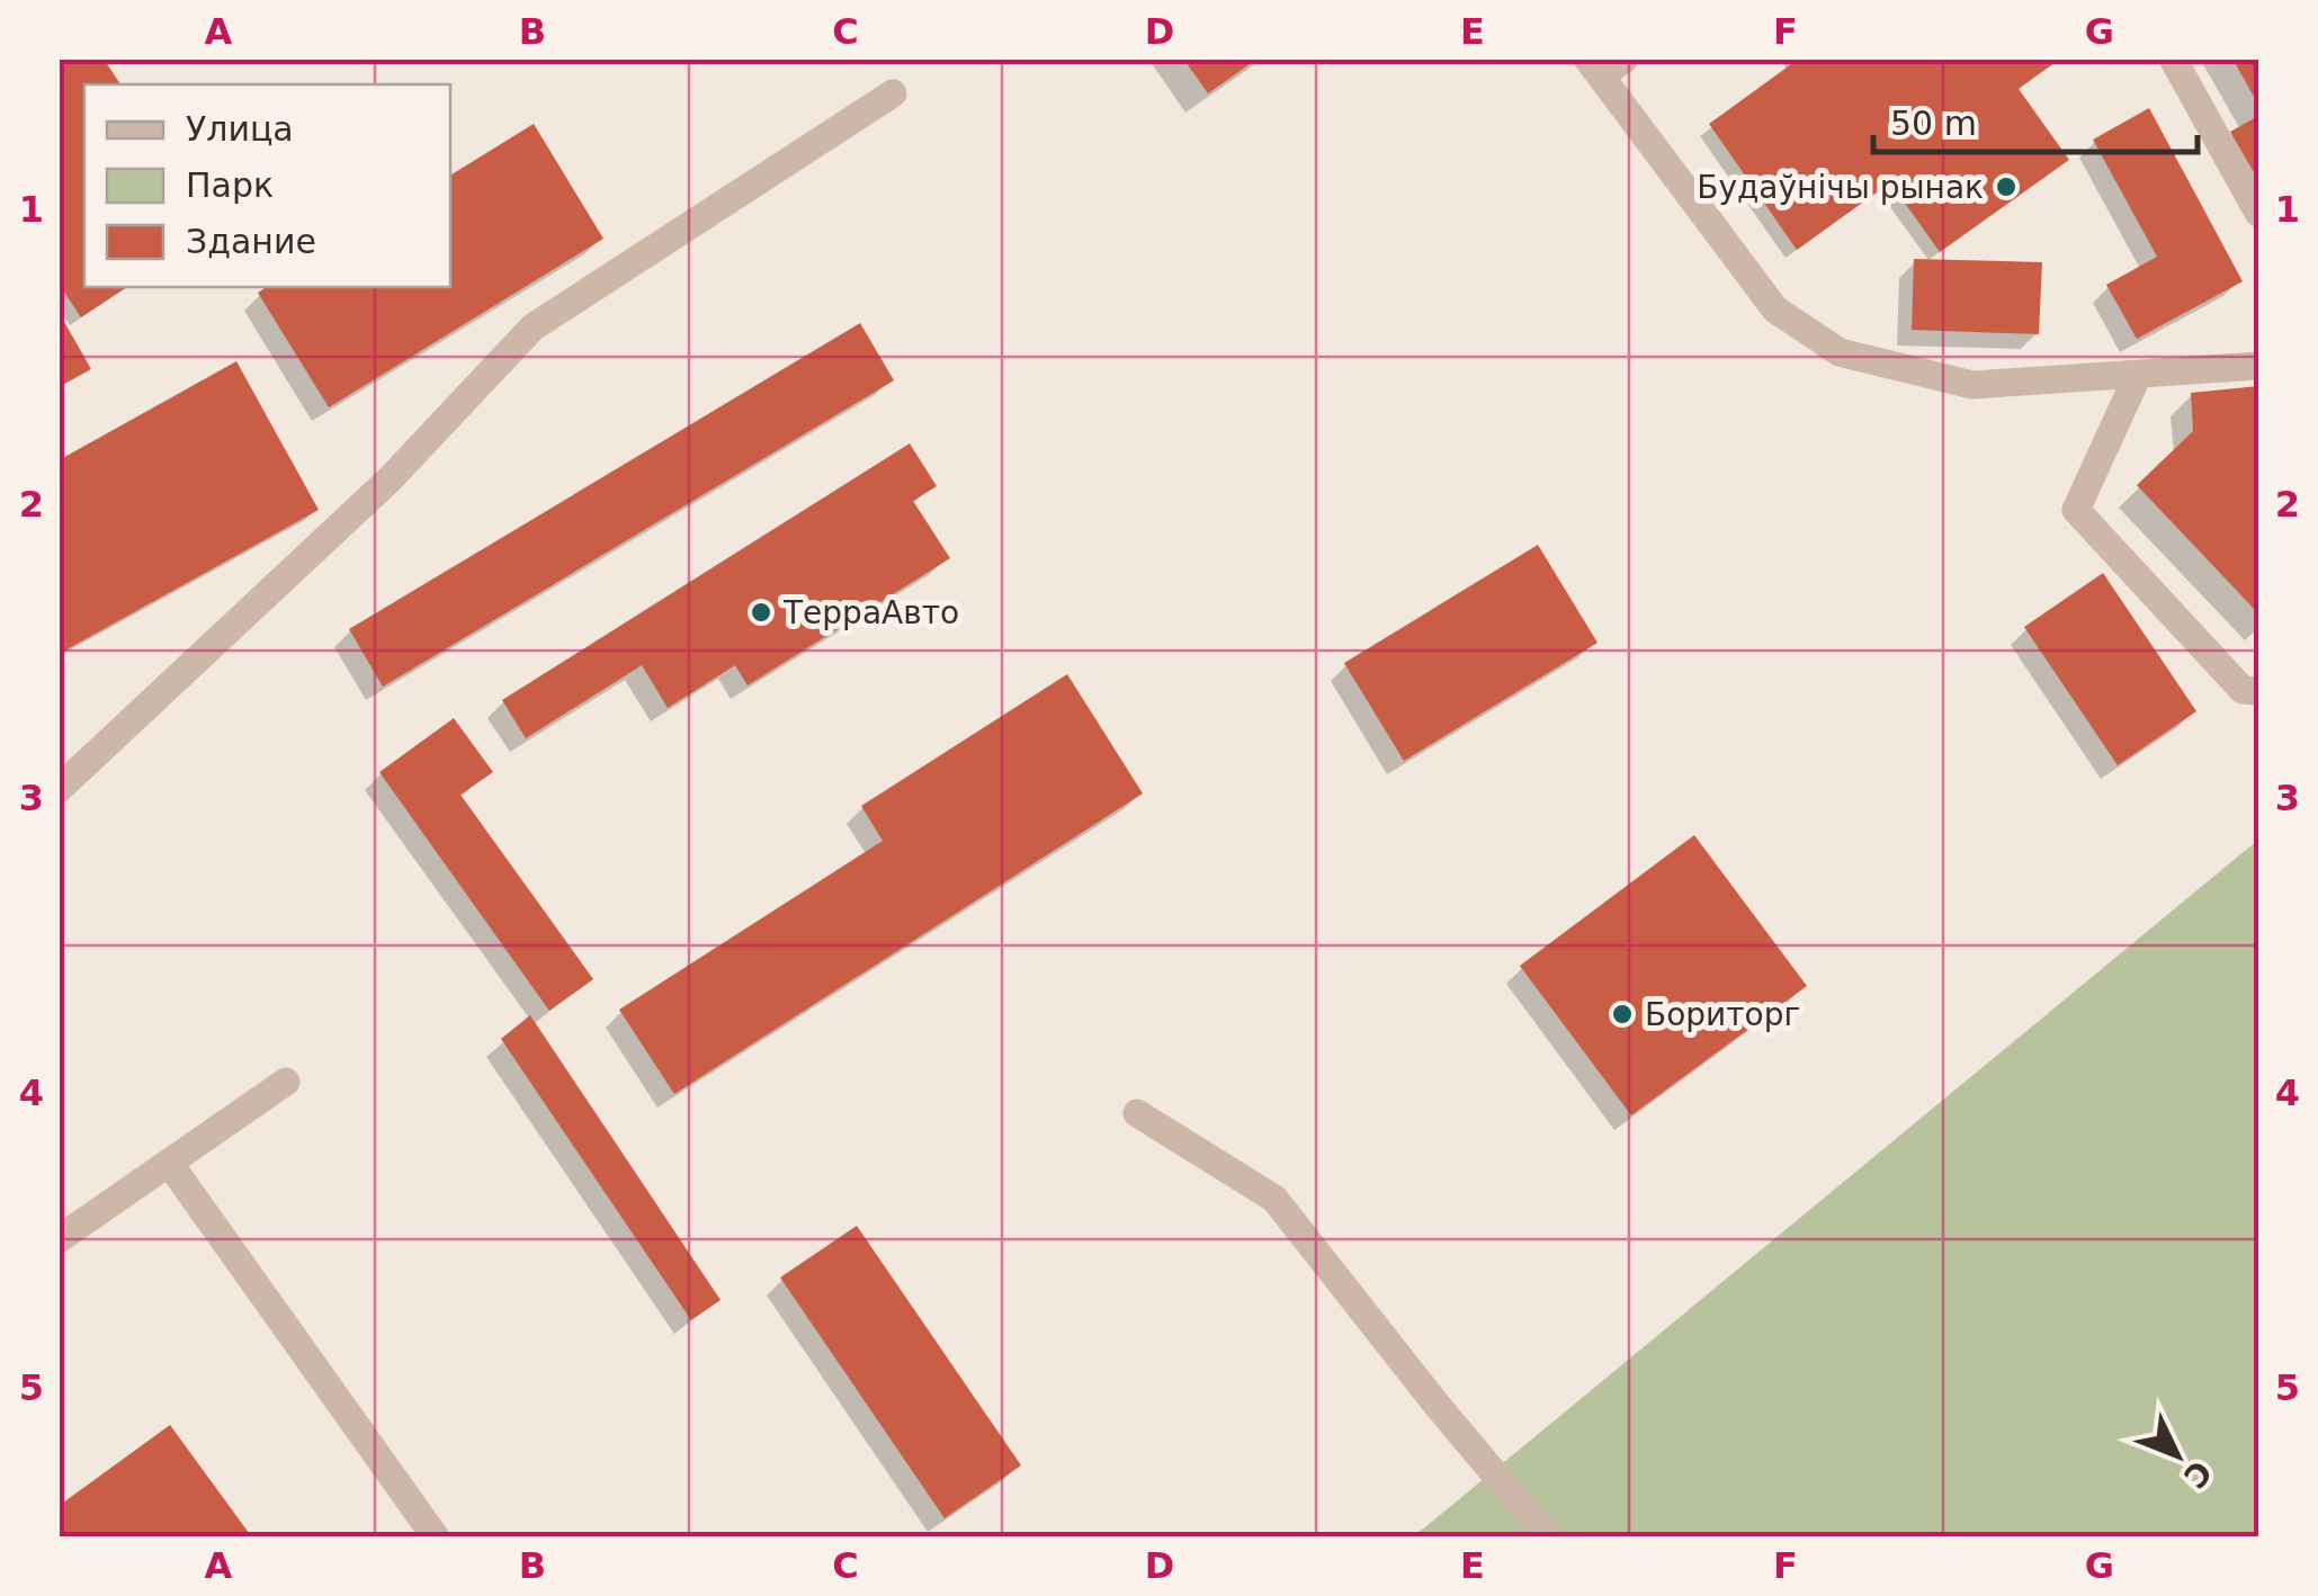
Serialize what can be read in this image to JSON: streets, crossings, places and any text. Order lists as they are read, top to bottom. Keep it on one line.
{"places":["Будаўнічы рынак","ТерраАвто","Бориторг"],"legend":["Улица","Парк","Здание"],"scale_bar":"50 m","north":"bottom right","grid":{"columns":["A","B","C","D","E","F","G"],"rows":["1","2","3","4","5"]}}
